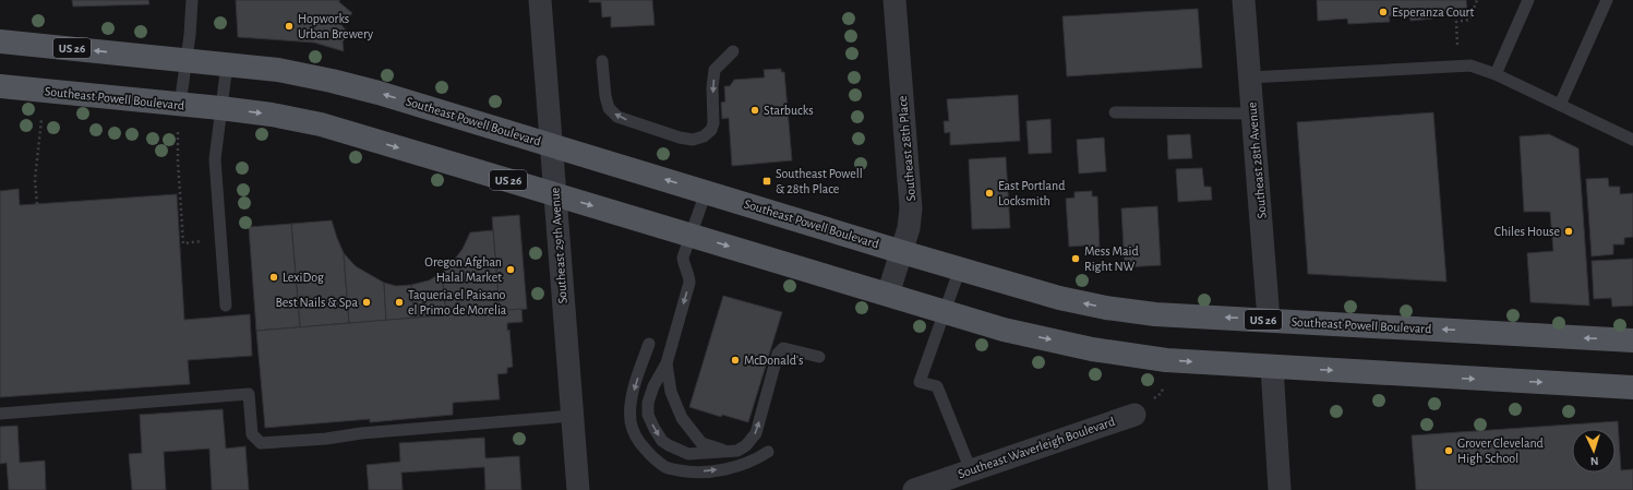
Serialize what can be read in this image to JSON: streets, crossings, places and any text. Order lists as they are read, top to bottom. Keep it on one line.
{"streets":{"main road":["US 26","Southeast Powell Boulevard"],"street":["Southeast 28th Place","Southeast 28th Avenue","Southeast 29th Avenue","Southeast Waverleigh Boulevard"]},"crossings":[["Southeast Powell Boulevard","Southeast 28th Place"],["Southeast Powell Boulevard","Southeast 28th Avenue"],["Southeast Powell Boulevard","Southeast 29th Avenue"]],"places":{"other":["Esperanza Court","Hopworks Urban Brewery","Starbucks","East Portland Locksmith","Chiles House","Mess Maid Right NW","Oregon Afghan Halal Market","LexiDog","Best Nails & Spa","Taqueria el Paisano el Primo de Morelia","McDonald's","Grover Cleveland High School"],"transit":["Southeast Powell & 28th Place"]},"north":"bottom"}
